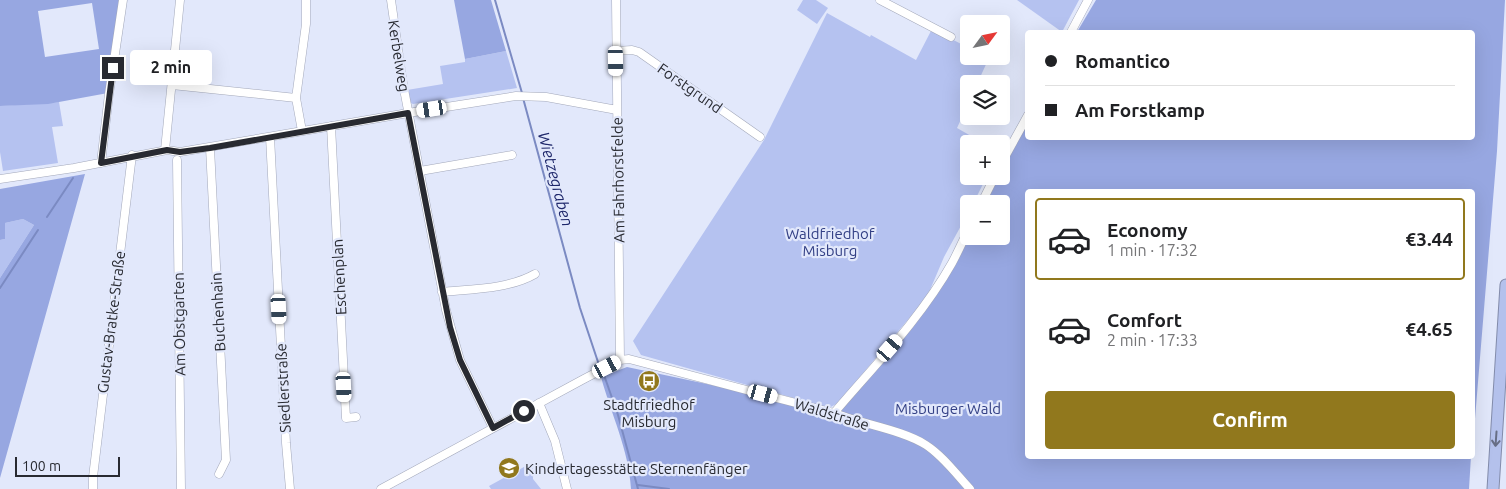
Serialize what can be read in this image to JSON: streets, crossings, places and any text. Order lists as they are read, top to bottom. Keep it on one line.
{"streets":{"street":["Kerbelweg","Forstgrund","Am Fahrhorstfelde","Eschenplan","Buchenhain","Gustav-Bratke-Straße","Am Obstgarten","Siedlerstraße","Waldstraße"]},"crossings":[["Forstgrund","Am Fahrhorstfelde"],["Am Fahrhorstfelde","Waldstraße"]],"water":["Wietzegraben"],"parks":["Waldfriedhof Misburg","Misburger Wald"],"places":{"bus stop":["Stadtfriedhof Misburg"],"school or university":["Kindertagesstätte Sternenfänger"]},"scale_bar":"100 m","north":"top right","page":{"map_buttons":["+","−"],"banner":["Romantico","Am Forstkamp"],"bubble":"2 min","list":[{"name":"Economy","note":"1 min · 17:32","value":"€3.44"},{"name":"Comfort","note":"2 min · 17:33","value":"€4.65"}],"buttons":"Confirm","scale":"100 m"}}
